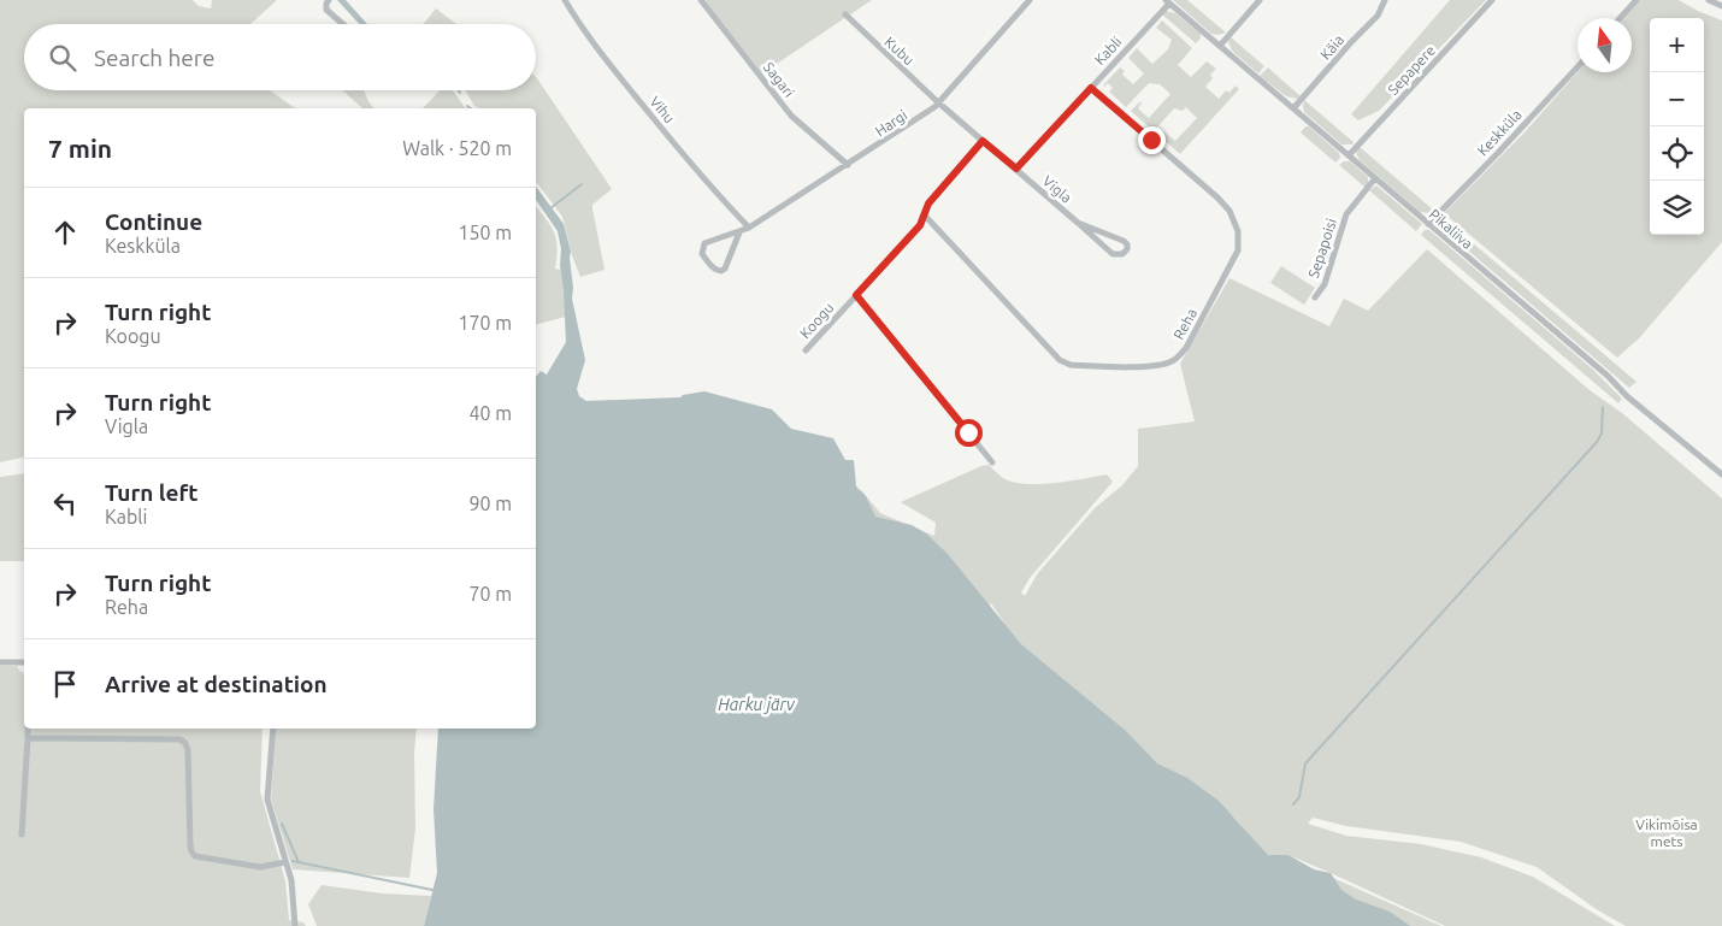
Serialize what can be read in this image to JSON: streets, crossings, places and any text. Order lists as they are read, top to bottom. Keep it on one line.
{"streets":{"street":["Käia","Kubu","Kabli","Sepapere","Sagari","Vihu","Hargi","Keskküla","Vigla","Pikaliiva","Sepapoisi","Koogu","Reha"]},"crossings":[["Käia","Pikaliiva"],["Kubu","Hargi"],["Kubu","Vigla"],["Kabli","Vigla"],["Kabli","Pikaliiva"],["Kabli","Reha"],["Sepapere","Pikaliiva"],["Sagari","Hargi"],["Vihu","Hargi"],["Hargi","Vigla"],["Keskküla","Pikaliiva"],["Vigla","Koogu"],["Pikaliiva","Sepapoisi"],["Koogu","Reha"]],"water":["Harku järv"],"parks":["Vikimõisa mets"],"north":"top","page":{"map_buttons":["+","−"],"search":"Search here","heading":["7 min","Walk · 520 m"],"list":[["Continue","Keskküla","150 m"],["Turn right","Koogu","170 m"],["Turn right","Vigla","40 m"],["Turn left","Kabli","90 m"],["Turn right","Reha","70 m"],"Arrive at destination"]}}
